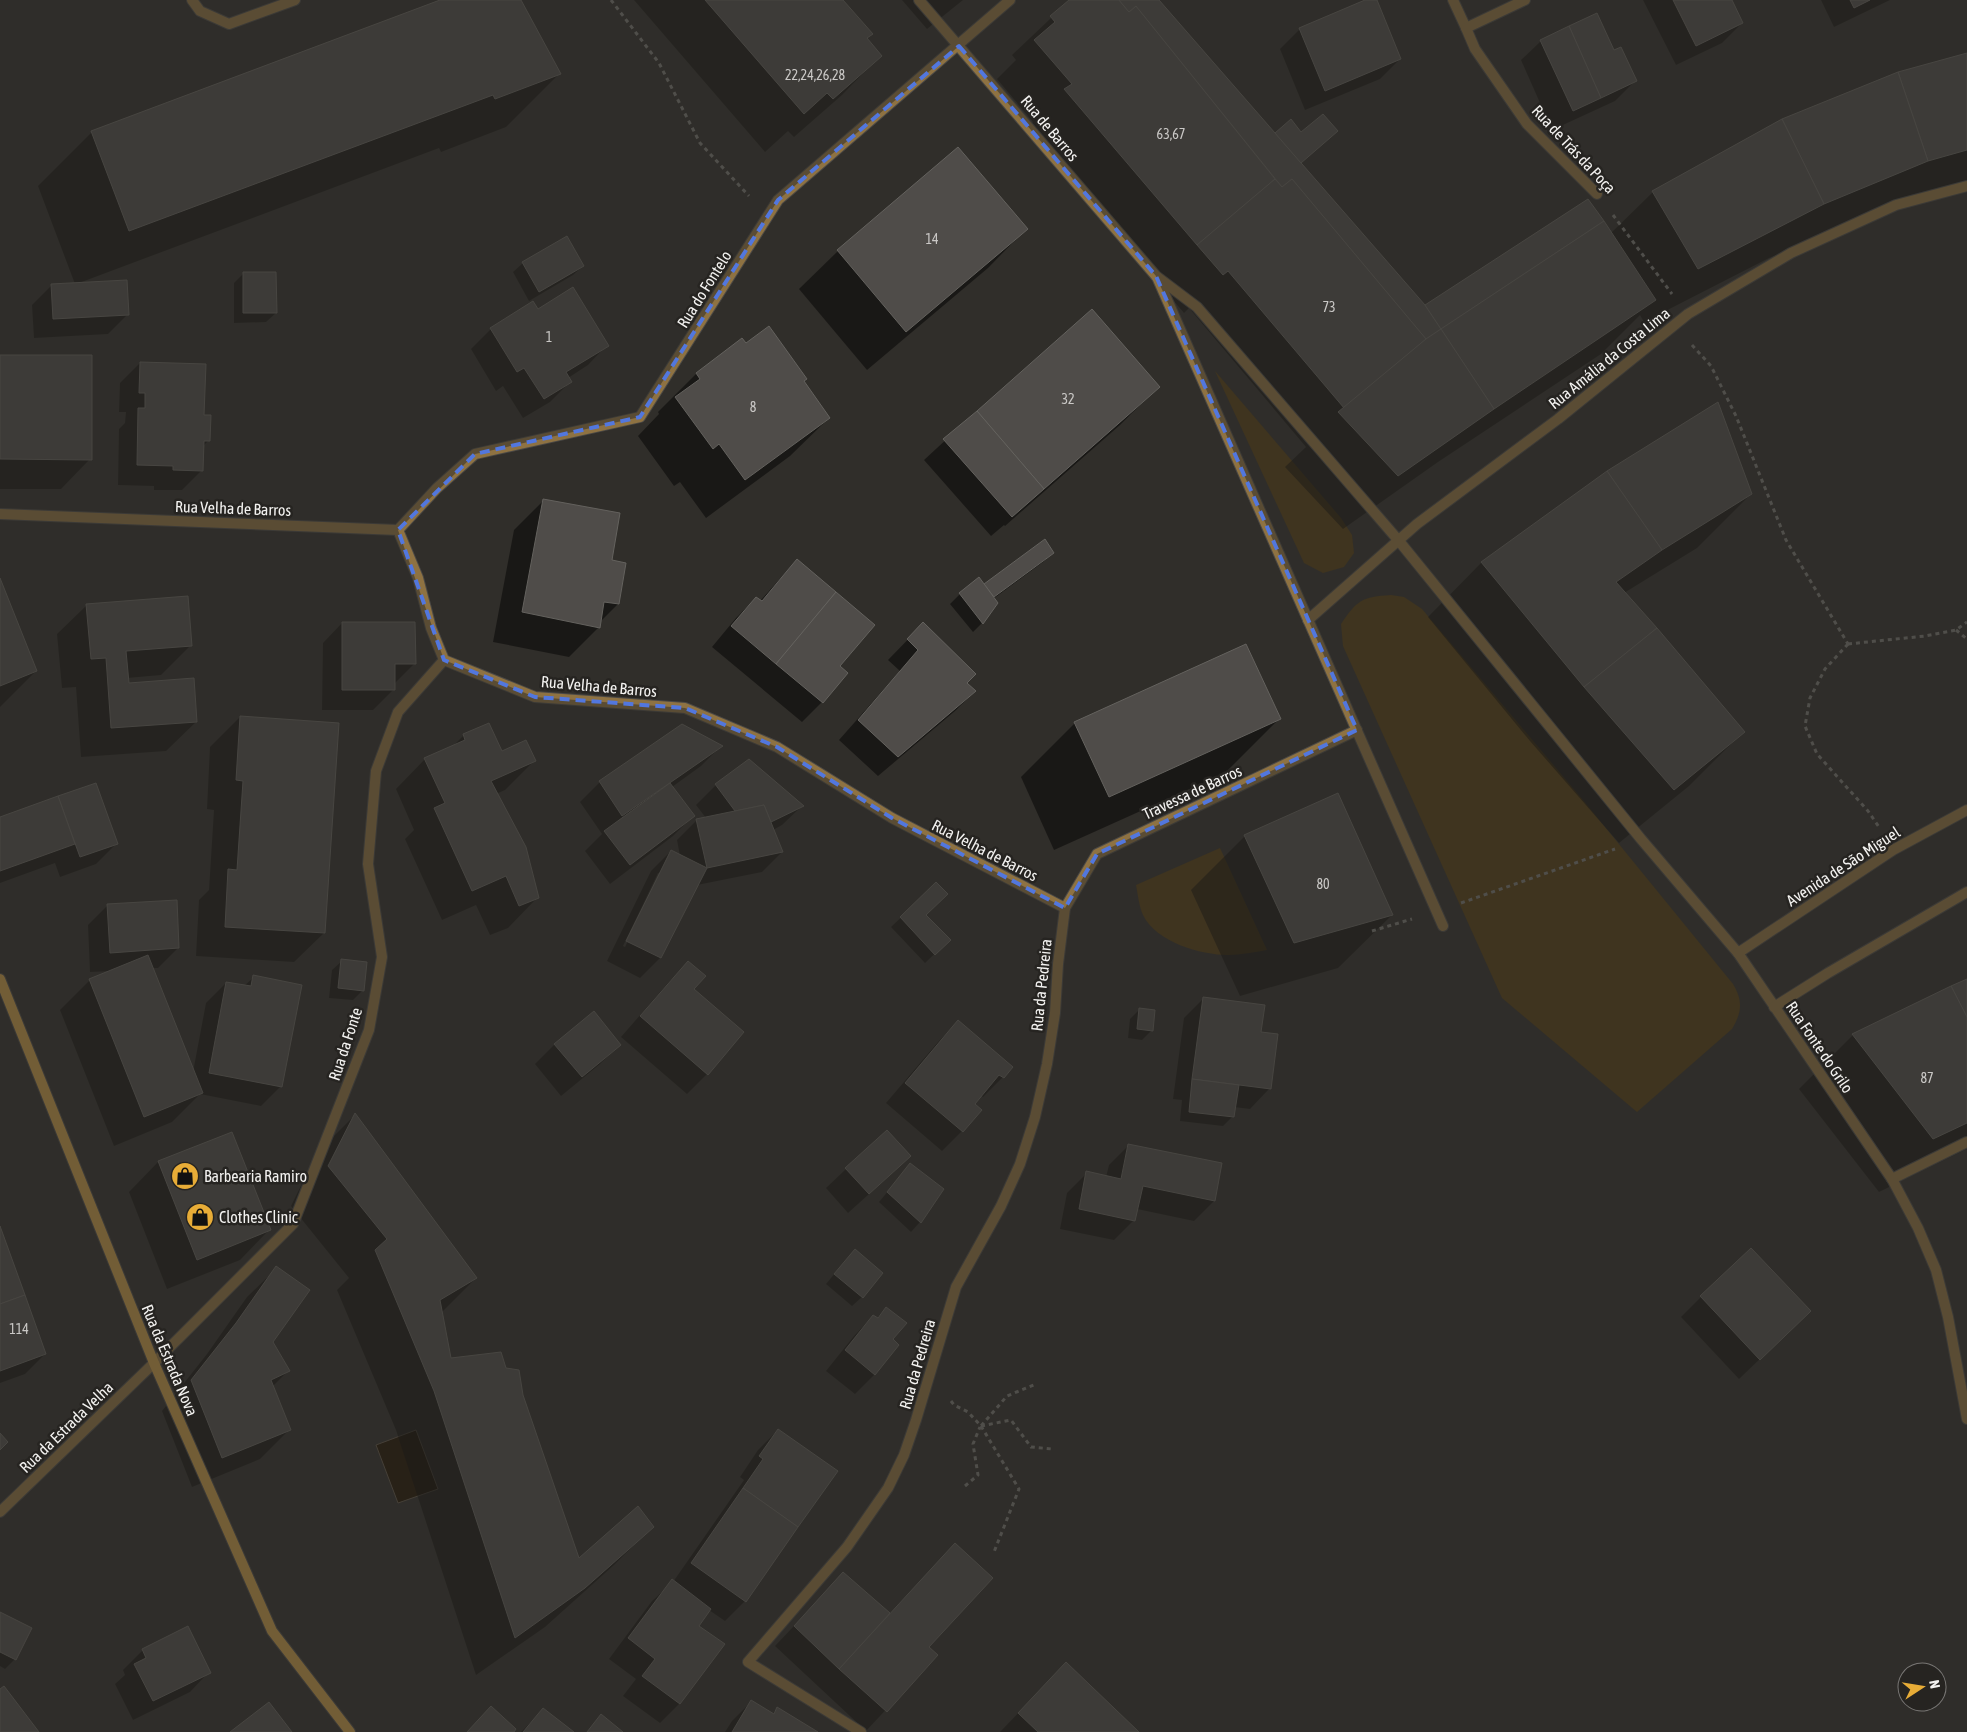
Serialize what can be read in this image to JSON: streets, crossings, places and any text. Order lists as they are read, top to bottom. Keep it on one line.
{"streets":{"main road":["Rua da Estrada Nova"],"street":["Rua de Barros","Rua de Trás da Poça","Rua do Fontelo","Rua Amália da Costa Lima","Rua Velha de Barros","Travessa de Barros","Avenida de São Miguel","Rua da Pedreira","Rua da Fonte","Rua Fonte do Grilo","Rua da Estrada Velha"]},"crossings":[["Rua de Barros","Rua do Fontelo"],["Rua de Barros","Rua Fonte do Grilo"],["Rua de Trás da Poça","Rua Amália da Costa Lima"],["Rua do Fontelo","Rua Velha de Barros"],["Rua Amália da Costa Lima","Rua Fonte do Grilo"],["Rua Velha de Barros","Travessa de Barros"],["Rua Velha de Barros","Rua da Pedreira"],["Rua Velha de Barros","Rua da Fonte"],["Travessa de Barros","Rua da Pedreira"],["Avenida de São Miguel","Rua Fonte do Grilo"],["Rua da Fonte","Rua da Estrada Nova"],["Rua da Fonte","Rua da Estrada Velha"],["Rua da Estrada Nova","Rua da Estrada Velha"]],"places":{"shop":["Barbearia Ramiro","Clothes Clinic"]},"house_numbers":["22,24,26,28","63,67","14","73","1","32","8","80","87","114"],"north":"right"}
